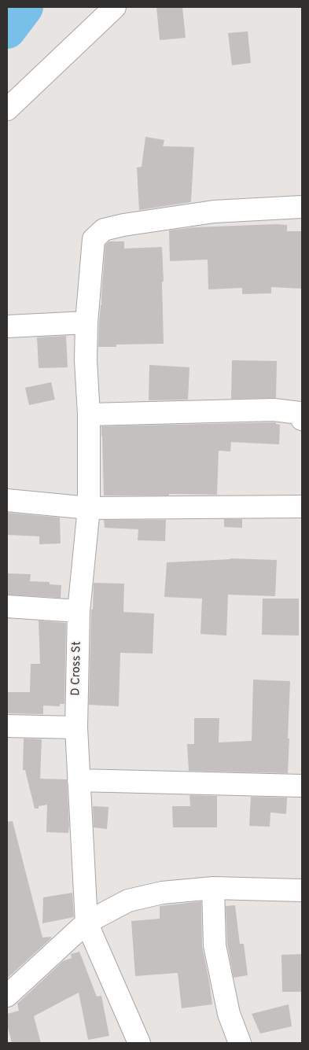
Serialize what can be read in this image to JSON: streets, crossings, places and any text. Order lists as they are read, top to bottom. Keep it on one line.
{"streets":{"street":["D Cross St"]}}
